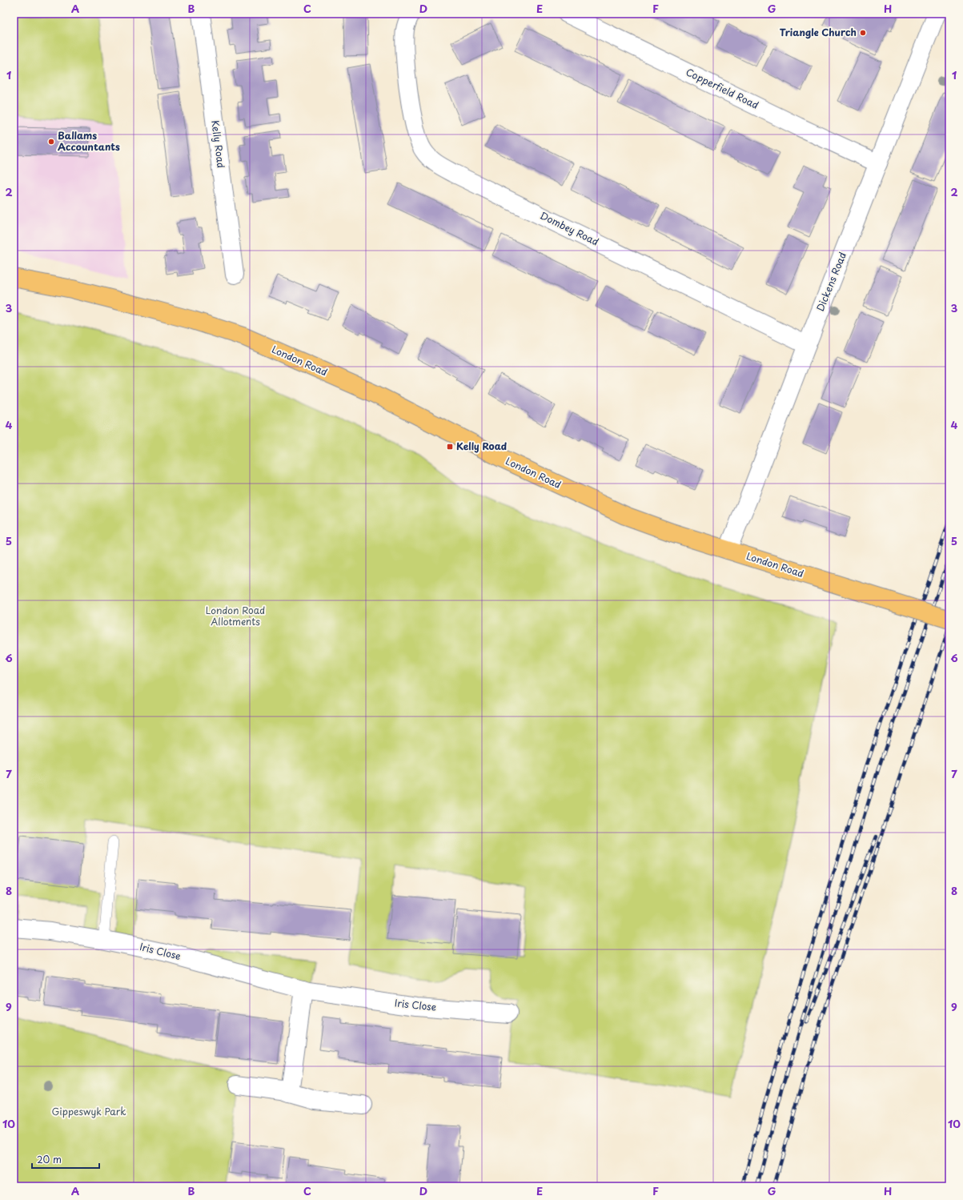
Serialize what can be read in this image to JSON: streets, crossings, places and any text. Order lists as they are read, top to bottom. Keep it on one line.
{"streets":{"main road":["London Road"],"street":["Copperfield Road","Kelly Road","Dombey Road","Dickens Road","Iris Close"]},"crossings":[["Copperfield Road","Dickens Road"],["Dombey Road","Dickens Road"],["Dickens Road","London Road"]],"parks":["London Road Allotments","Gippeswyk Park"],"places":{"other":["Triangle Church","Ballams Accountants"],"transit":["Kelly Road"]},"scale_bar":"20 m","grid":{"columns":["A","B","C","D","E","F","G","H"],"rows":["1","2","3","4","5","6","7","8","9","10"]}}
